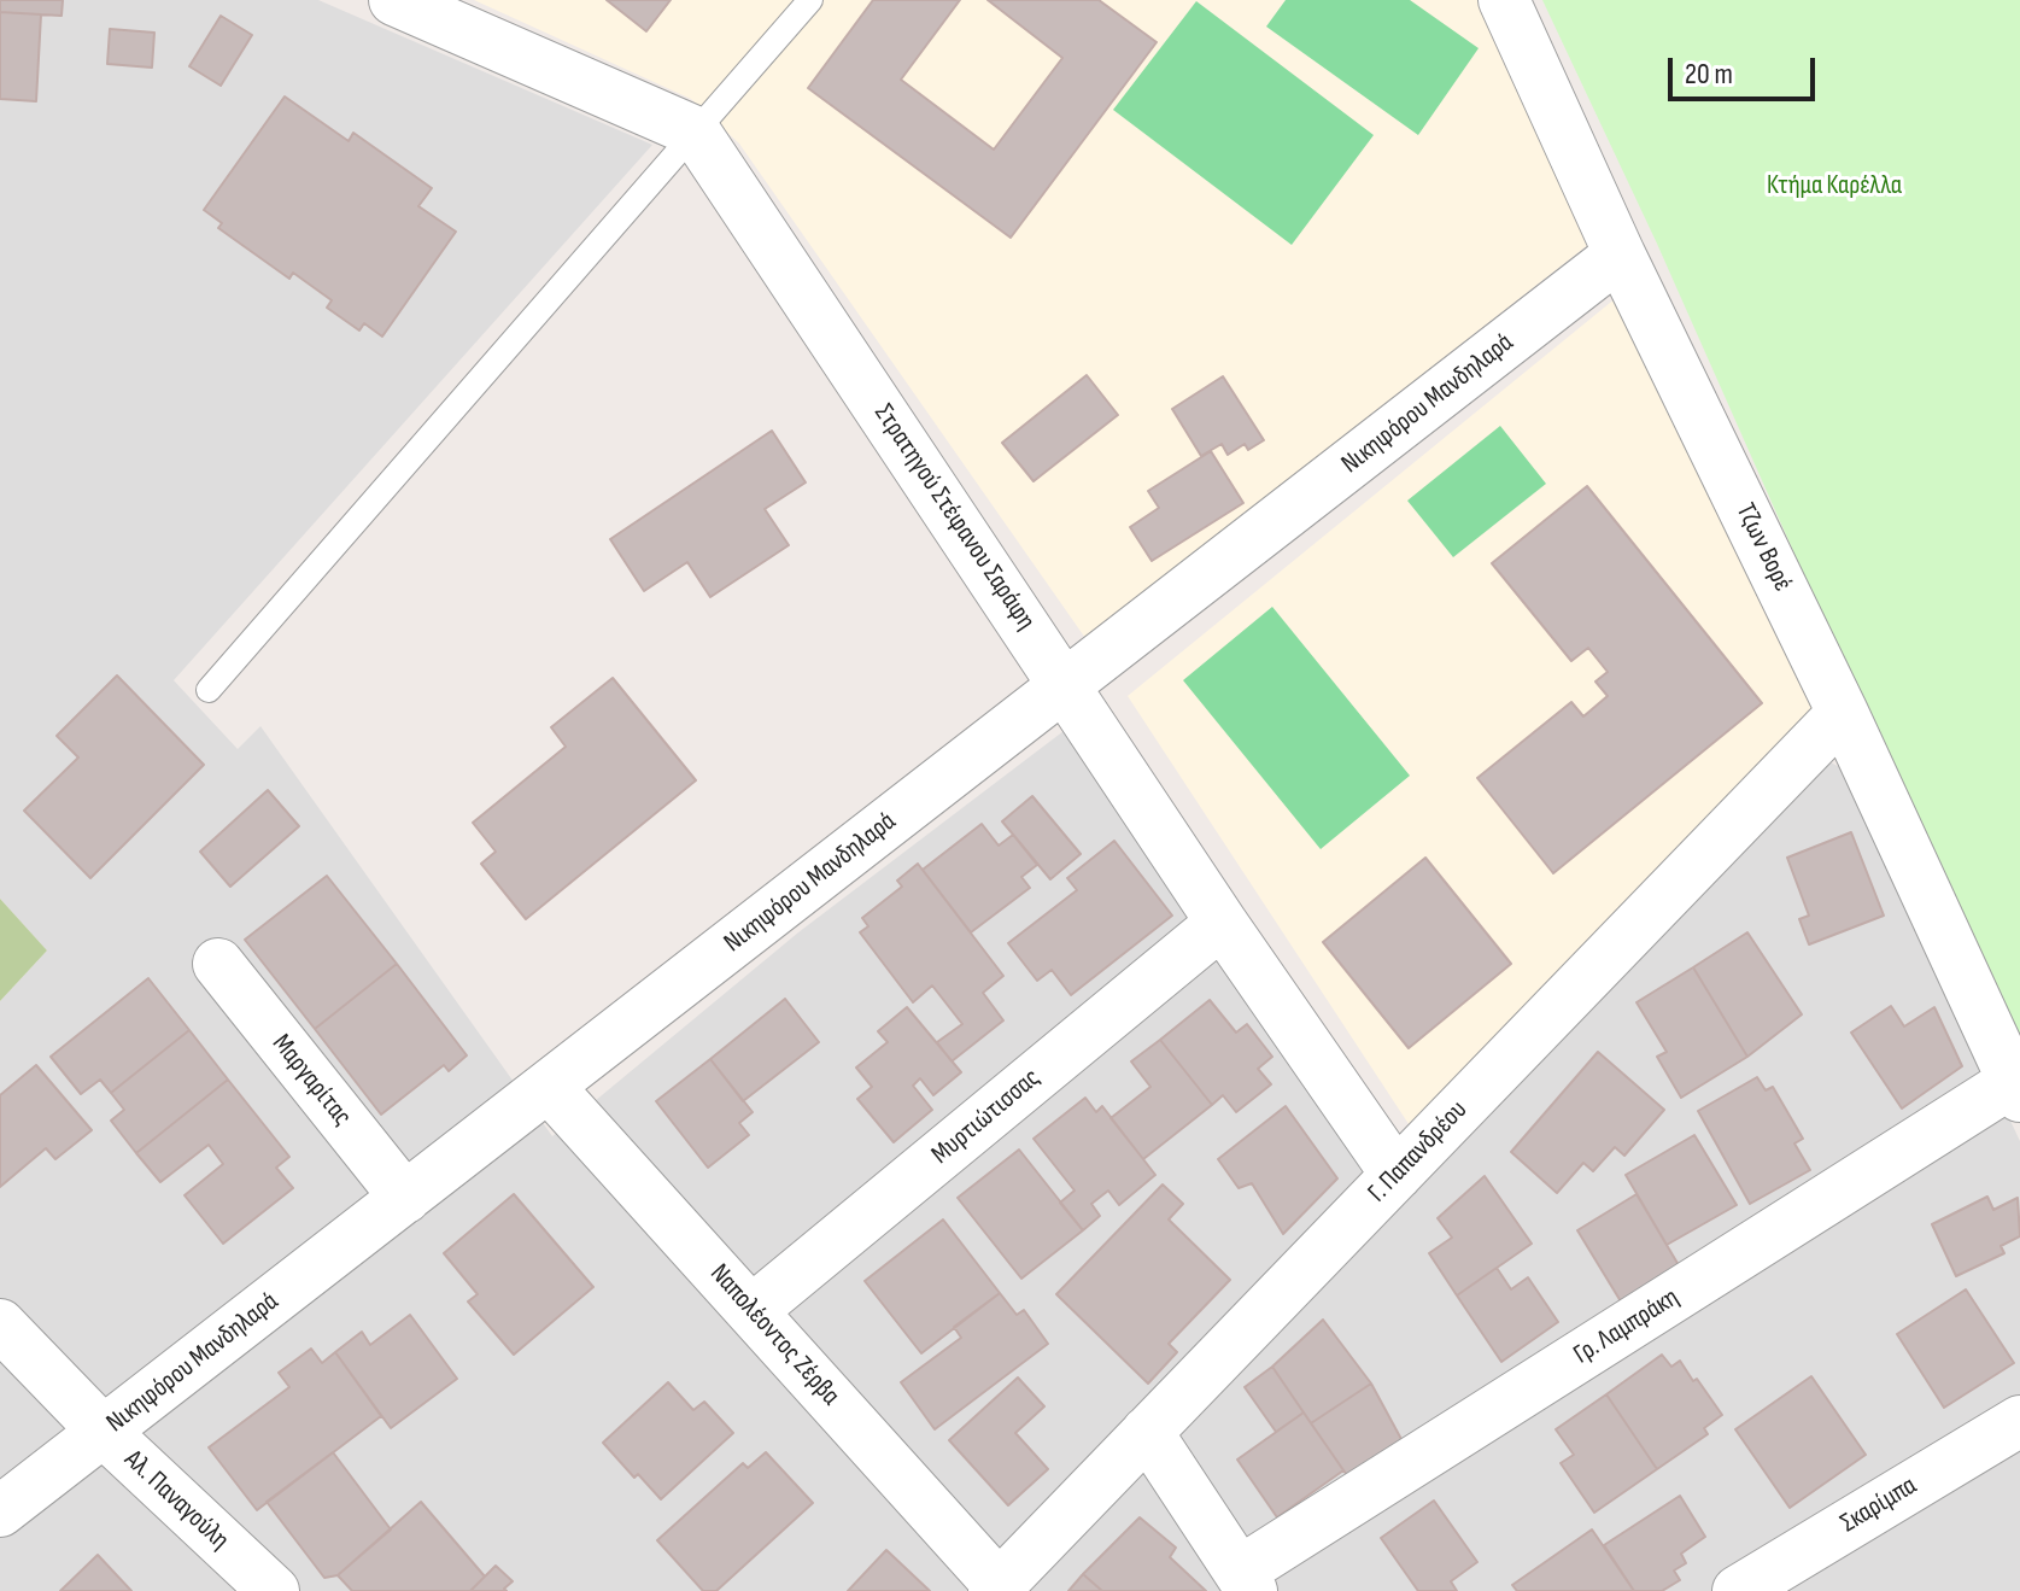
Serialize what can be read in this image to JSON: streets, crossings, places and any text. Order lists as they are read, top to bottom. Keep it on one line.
{"streets":{"street":["Νικηφόρου Μανδηλαρά","Στρατηγού Στέφανου Σαράφη","Τζων Βορέ","Μαργαρίτας","Μυρτιώτισσας","Γ. Παπανδρέου","Γρ. Λαμπράκη","Ναπολέοντος Ζέρβα","Αλ. Παναγούλη","Σκαρίμπα"]},"crossings":[["Νικηφόρου Μανδηλαρά","Στρατηγού Στέφανου Σαράφη"],["Νικηφόρου Μανδηλαρά","Τζων Βορέ"],["Νικηφόρου Μανδηλαρά","Μαργαρίτας"],["Νικηφόρου Μανδηλαρά","Ναπολέοντος Ζέρβα"],["Νικηφόρου Μανδηλαρά","Αλ. Παναγούλη"],["Στρατηγού Στέφανου Σαράφη","Μυρτιώτισσας"],["Στρατηγού Στέφανου Σαράφη","Γ. Παπανδρέου"],["Τζων Βορέ","Γ. Παπανδρέου"],["Τζων Βορέ","Γρ. Λαμπράκη"],["Μυρτιώτισσας","Ναπολέοντος Ζέρβα"],["Γ. Παπανδρέου","Ναπολέοντος Ζέρβα"]],"parks":["Κτήμα Καρέλλα"],"scale_bar":"20 m"}
